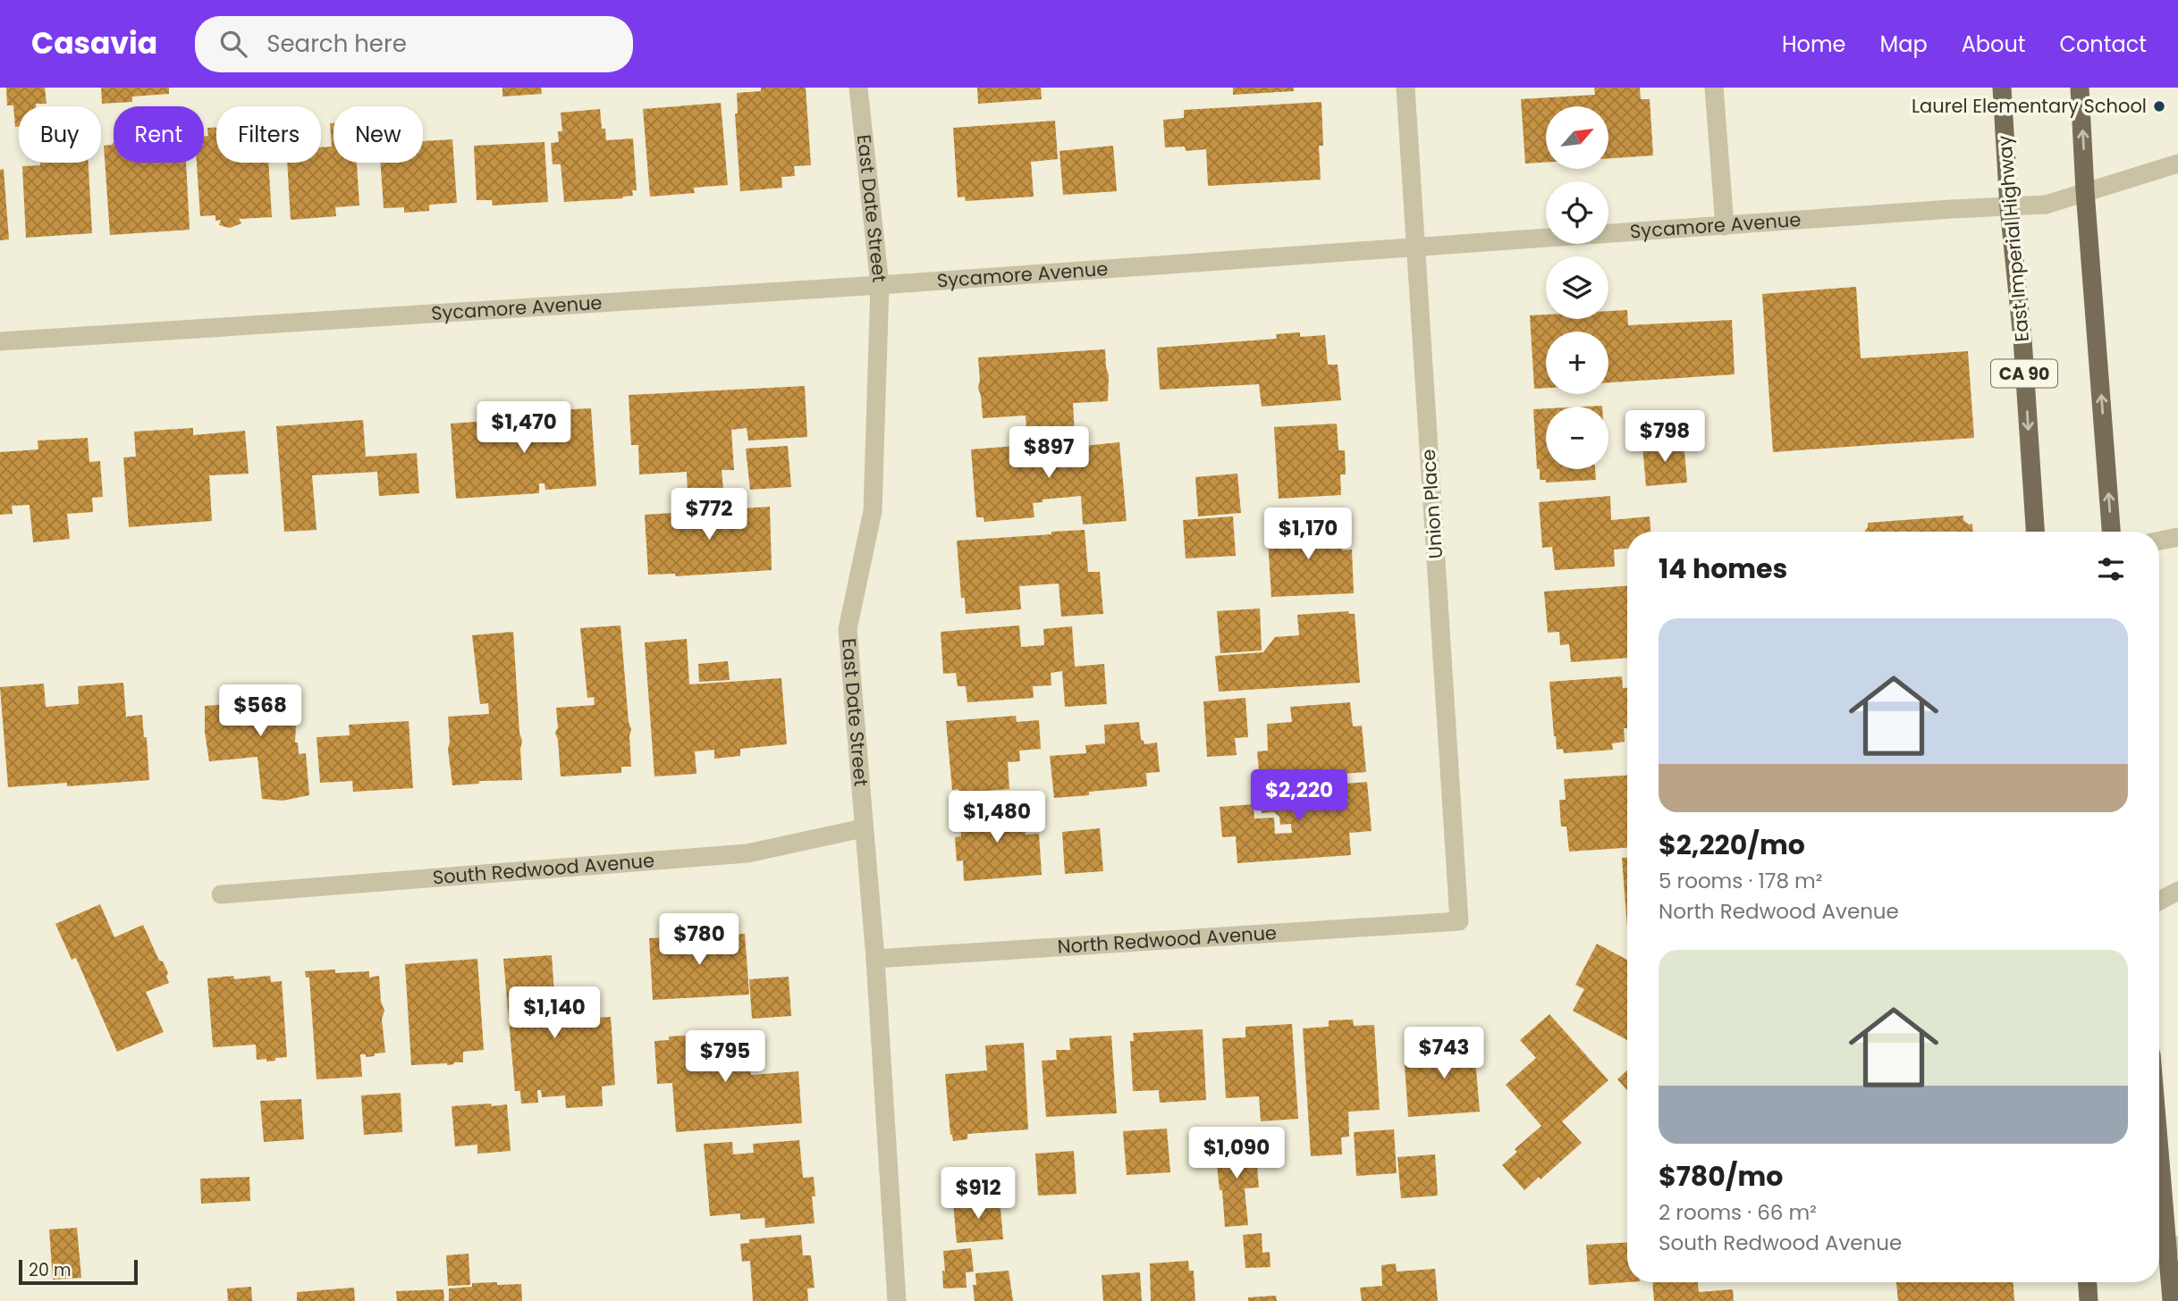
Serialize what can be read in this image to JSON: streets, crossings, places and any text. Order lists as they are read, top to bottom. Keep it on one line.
{"streets":{"main road":["East Imperial Highway","CA 90"],"street":["East Date Street","Sycamore Avenue","Union Place","South Redwood Avenue","North Redwood Avenue"]},"crossings":[["East Date Street","Sycamore Avenue"],["East Date Street","South Redwood Avenue"],["East Date Street","North Redwood Avenue"],["Sycamore Avenue","East Imperial Highway"],["Sycamore Avenue","Union Place"],["Union Place","North Redwood Avenue"]],"places":["Laurel Elementary School"],"scale_bar":"20 m","north":"top right","page":{"header":"Casavia","search":"Search here","nav":["Home","Map","About","Contact"],"map_buttons":["+","−"],"chip":["Buy","Rent","Filters","New"],"price":["$1,470","$798","$897","$772","$1,170","$568","$2,220","$1,480","$780","$1,140","$743","$795","$1,090","$912"],"heading":"14 homes","list":[{"name":"$2,220/mo","note":"5 rooms · 178 m² · North Redwood Avenue"},{"name":"$780/mo","note":"2 rooms · 66 m² · South Redwood Avenue"}],"scale":"20 m"}}
